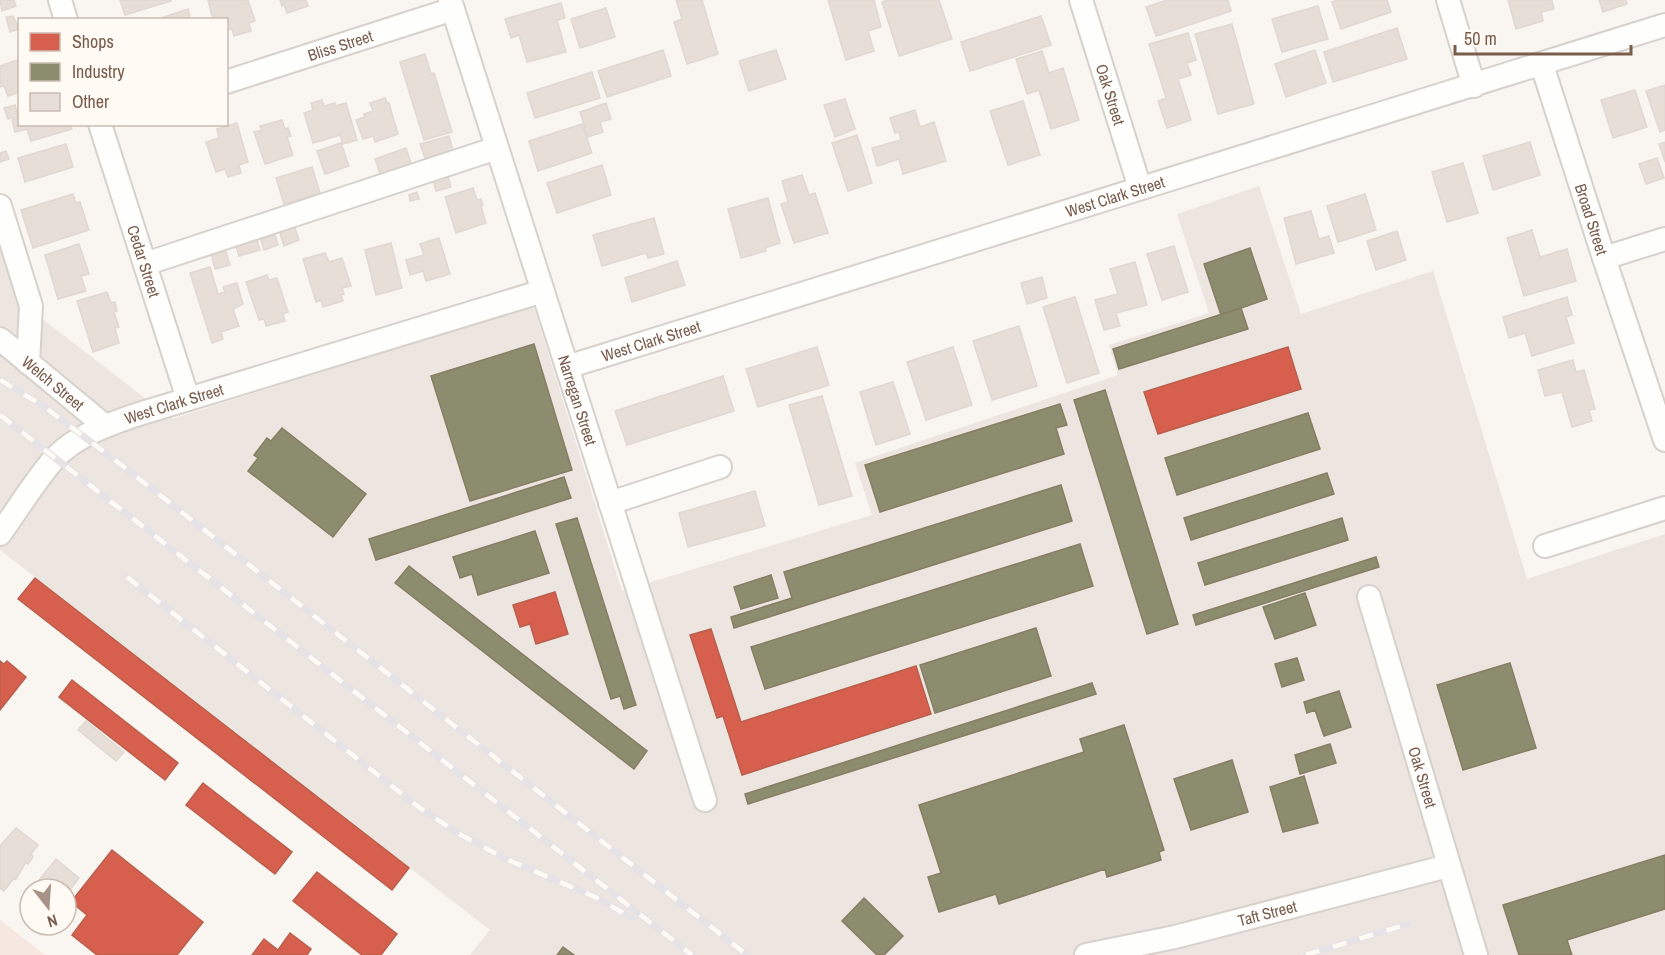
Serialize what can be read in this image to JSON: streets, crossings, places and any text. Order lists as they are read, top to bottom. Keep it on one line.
{"streets":{"street":["Bliss Street","Oak Street","West Clark Street","Broad Street","Cedar Street","Welch Street","Narregan Street","Taft Street"]},"crossings":[["Bliss Street","Narregan Street"],["Oak Street","West Clark Street"],["Oak Street","Taft Street"],["West Clark Street","Broad Street"],["West Clark Street","Cedar Street"],["West Clark Street","Welch Street"],["West Clark Street","Narregan Street"]],"legend":["Shops","Industry","Other"],"scale_bar":"50 m","north":"bottom"}
